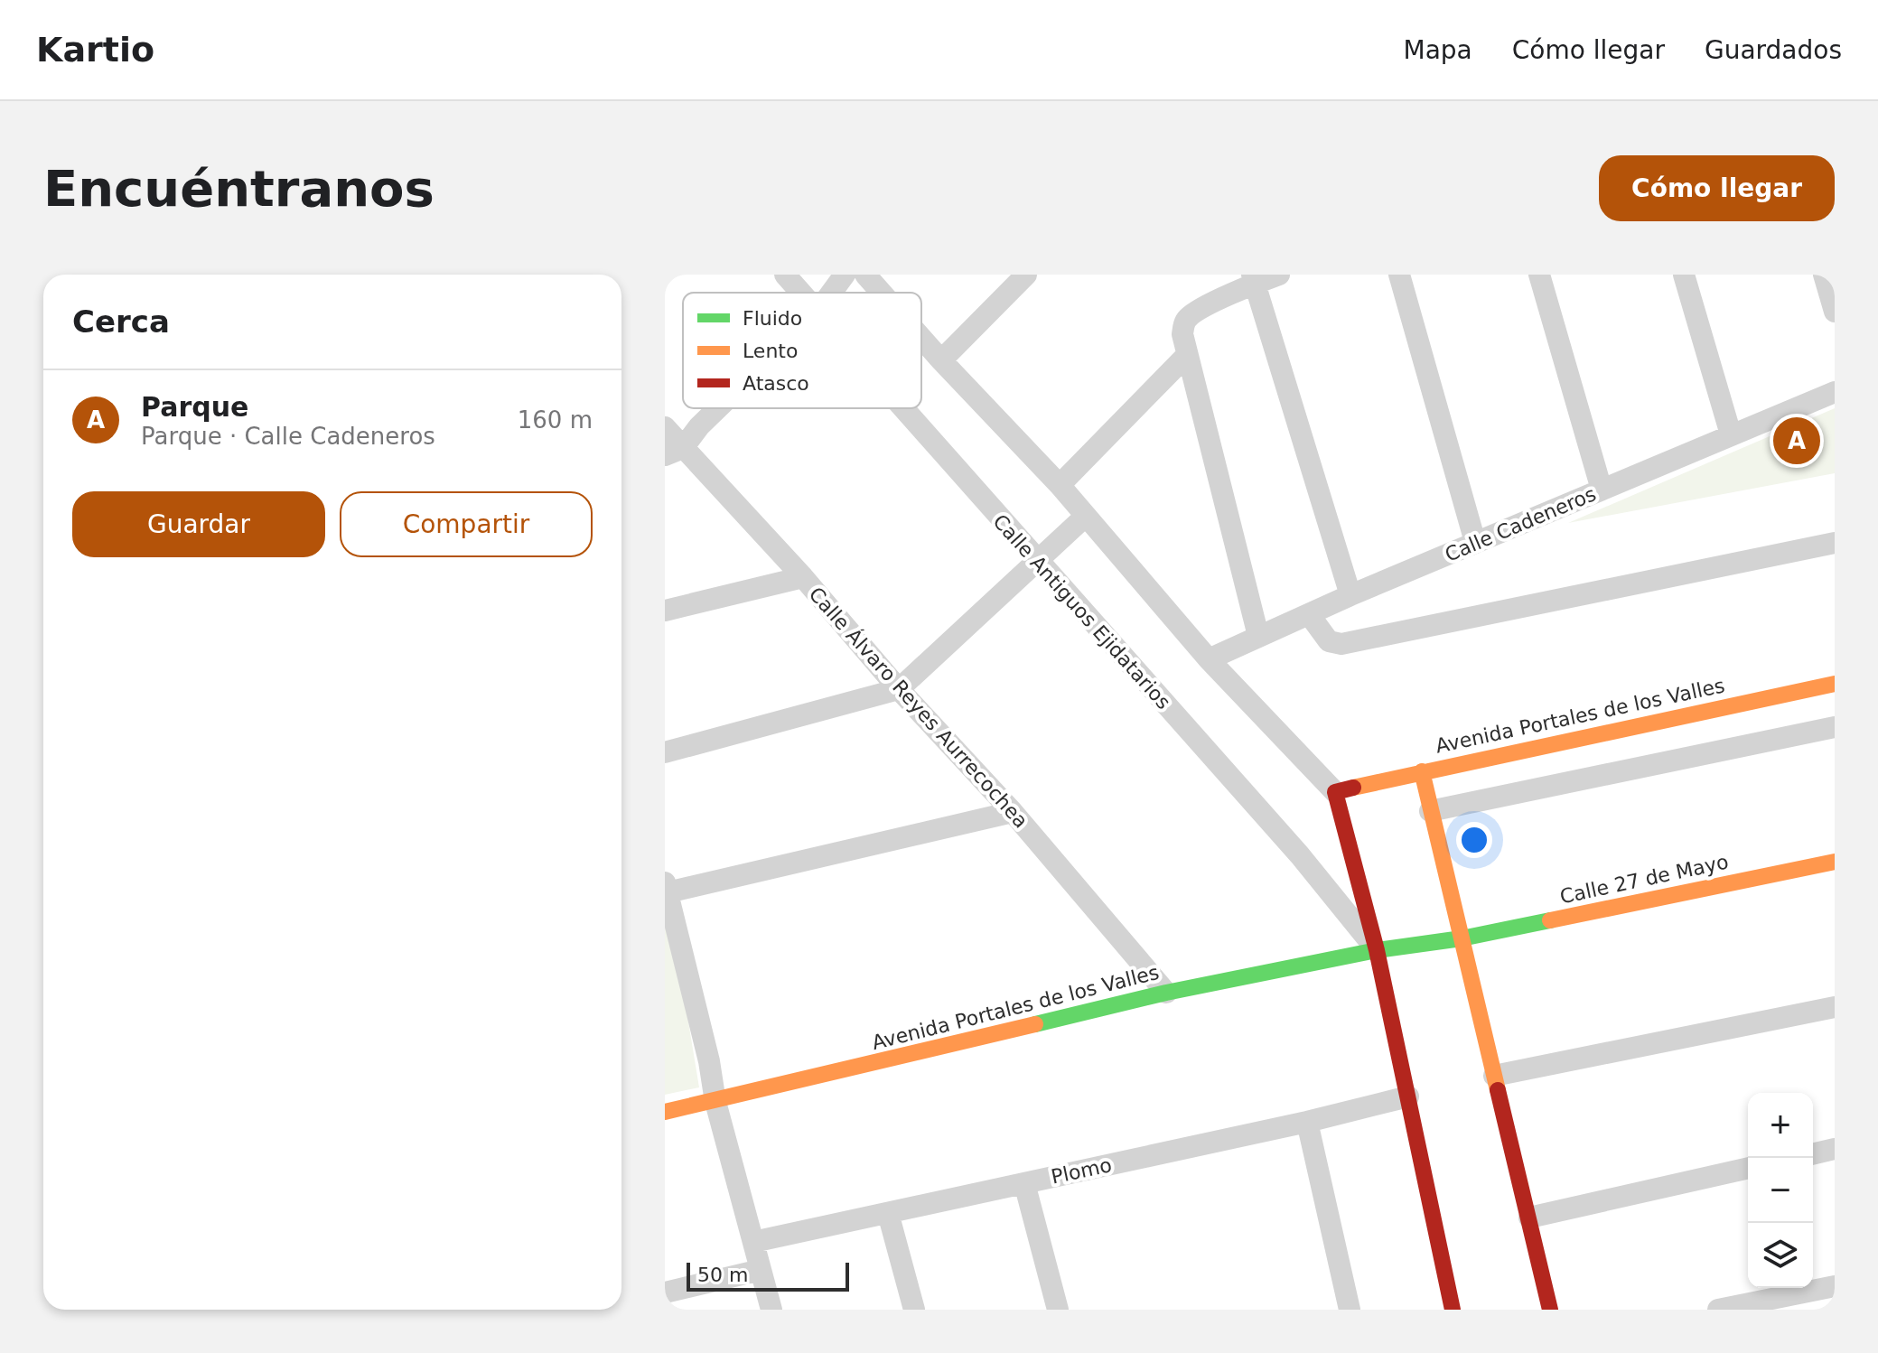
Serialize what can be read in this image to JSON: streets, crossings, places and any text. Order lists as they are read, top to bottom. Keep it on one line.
{"streets":{"street":["Calle Cadeneros","Calle Antiguos Ejidatarios","Calle Álvaro Reyes Aurrecochea","Avenida Portales de los Valles","Calle 27 de Mayo","Plomo"]},"crossings":[["Calle Cadeneros","Calle Antiguos Ejidatarios"],["Calle Antiguos Ejidatarios","Avenida Portales de los Valles"],["Calle Antiguos Ejidatarios","Calle 27 de Mayo"],["Calle Antiguos Ejidatarios","Plomo"],["Calle Álvaro Reyes Aurrecochea","Avenida Portales de los Valles"],["Avenida Portales de los Valles","Calle 27 de Mayo"]],"legend":["Fluido","Lento","Atasco"],"scale_bar":"50 m","page":{"header":"Kartio","nav":["Mapa","Cómo llegar","Guardados"],"buttons":["Cómo llegar",["Guardar","Compartir"]],"title":"Encuéntranos","heading":"Cerca","list":[{"mark":"A","name":"Parque","note":"Parque · Calle Cadeneros","value":"160 m"}],"pins":"A","map_buttons":["+","−"],"scale":"50 m"}}
